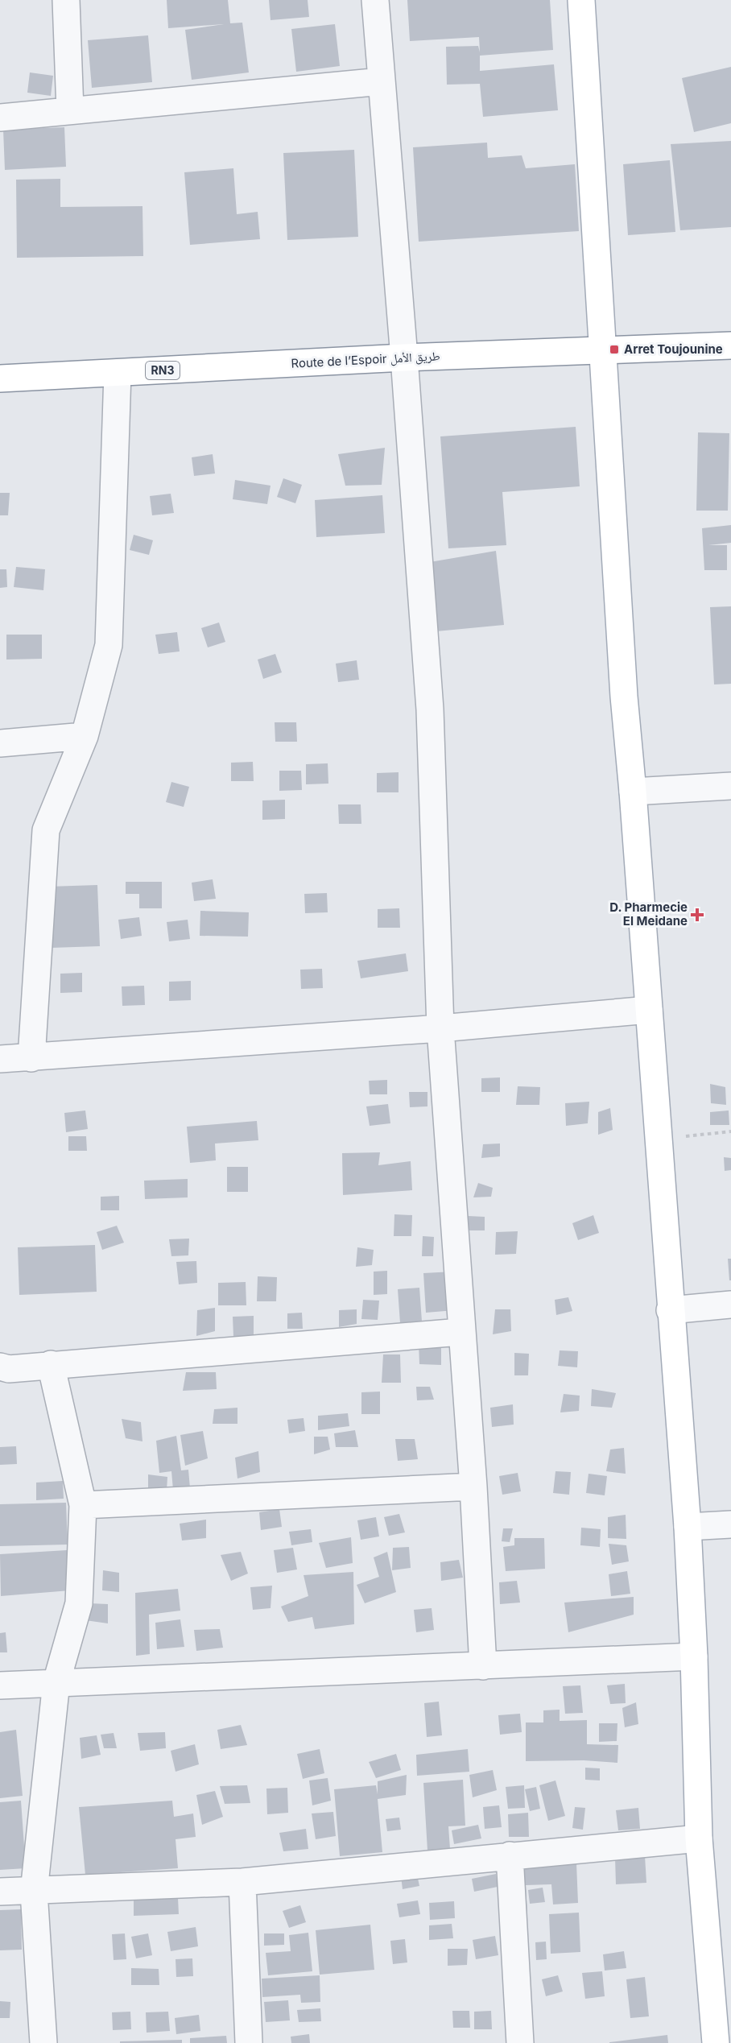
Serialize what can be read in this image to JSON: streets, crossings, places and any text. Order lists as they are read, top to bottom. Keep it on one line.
{"streets":{"main road":["Route de l’Espoir طريق الأمل","RN3"]},"places":{"transit":["Arret Toujounine"],"health":["D. Pharmecie El Meidane"]}}
